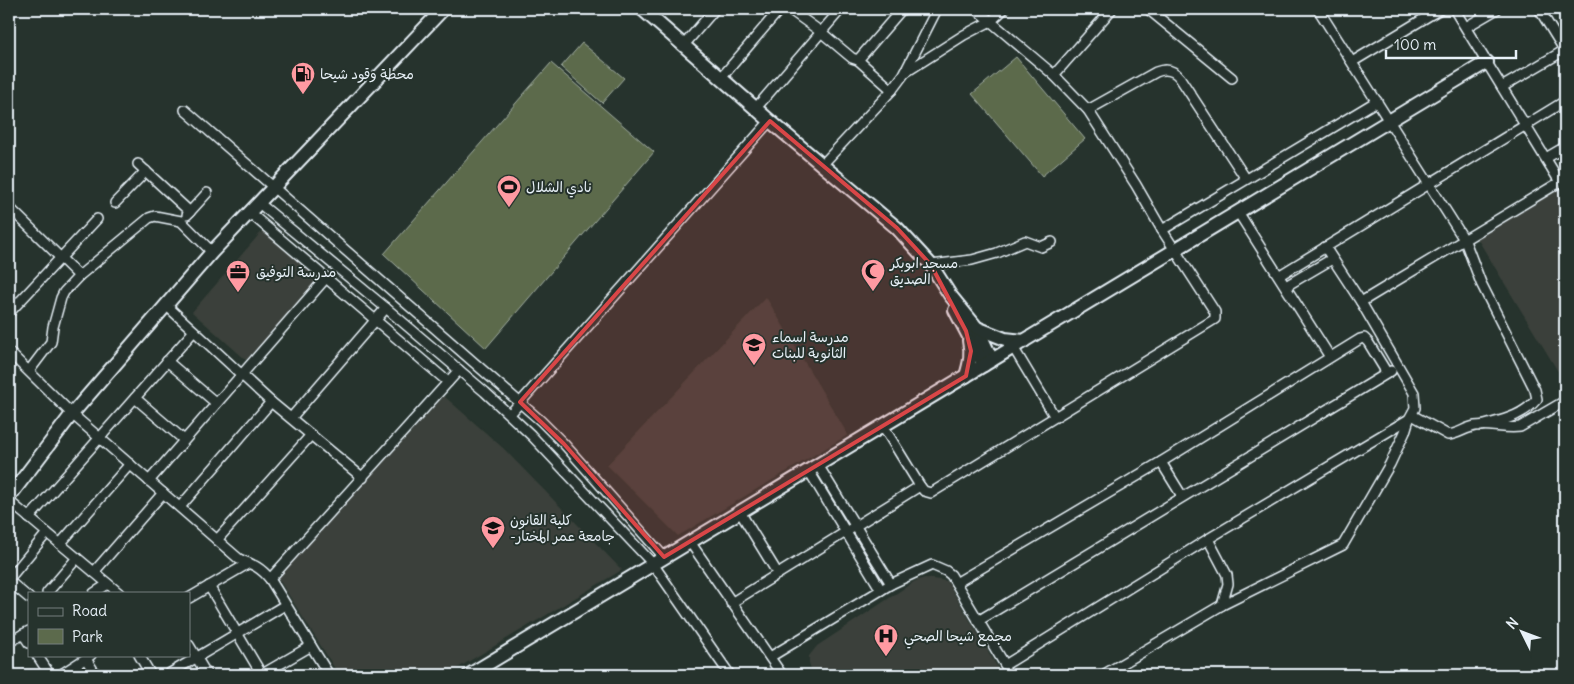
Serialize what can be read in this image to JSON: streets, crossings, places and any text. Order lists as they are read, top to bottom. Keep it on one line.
{"places":{"fuel station":["محطة وقود شيحا"],"sports":["نادي الشلال"],"mosque":["مسجد ابوبكر الصديق"],"office":["مدرسة التوفيق"],"school or university":["مدرسة اسماء الثانوية للبنات","كلية القانون -جامعة عمر المختار"],"hospital":["مجمع شيحا الصحي"]},"legend":["Road","Park"],"scale_bar":"100 m","north":"top left"}
